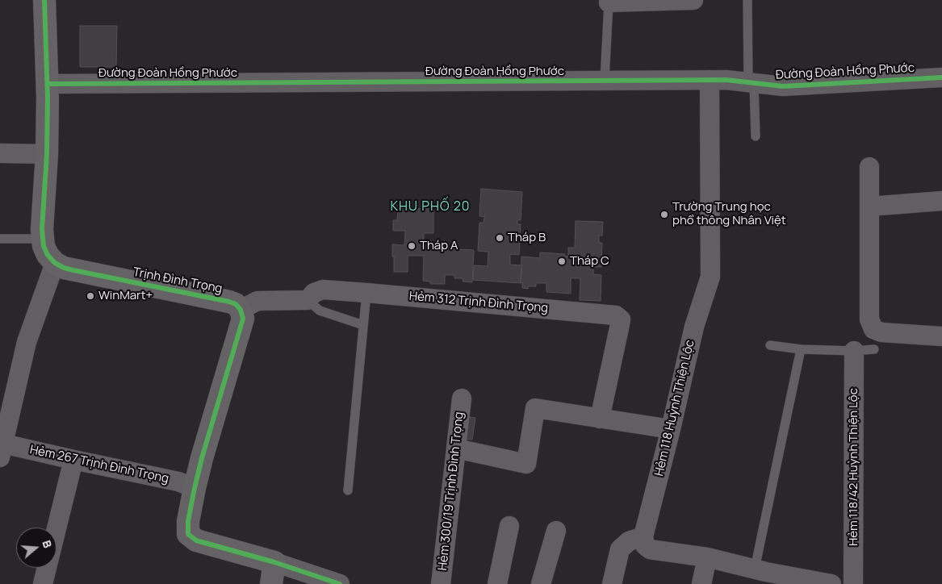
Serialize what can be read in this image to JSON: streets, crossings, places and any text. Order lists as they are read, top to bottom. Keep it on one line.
{"streets":{"street":["Đường Đoàn Hồng Phước","Trịnh Đình Trọng","Hẻm 312 Trịnh Đình Trọng","Hẻm 118 Huỳnh Thiện Lộc","Hẻm 267 Trịnh Đình Trọng","Hẻm 118/42 Huỳnh Thiện Lộc","Hẻm 300/19 Trịnh Đình Trọng"]},"crossings":[["Đường Đoàn Hồng Phước","Hẻm 118 Huỳnh Thiện Lộc"]],"districts":["KHU PHỐ 20"],"places":["Trường Trung học phổ thông Nhân Việt","Tháp B","Tháp A","Tháp C","WinMart+"],"north":"right"}
